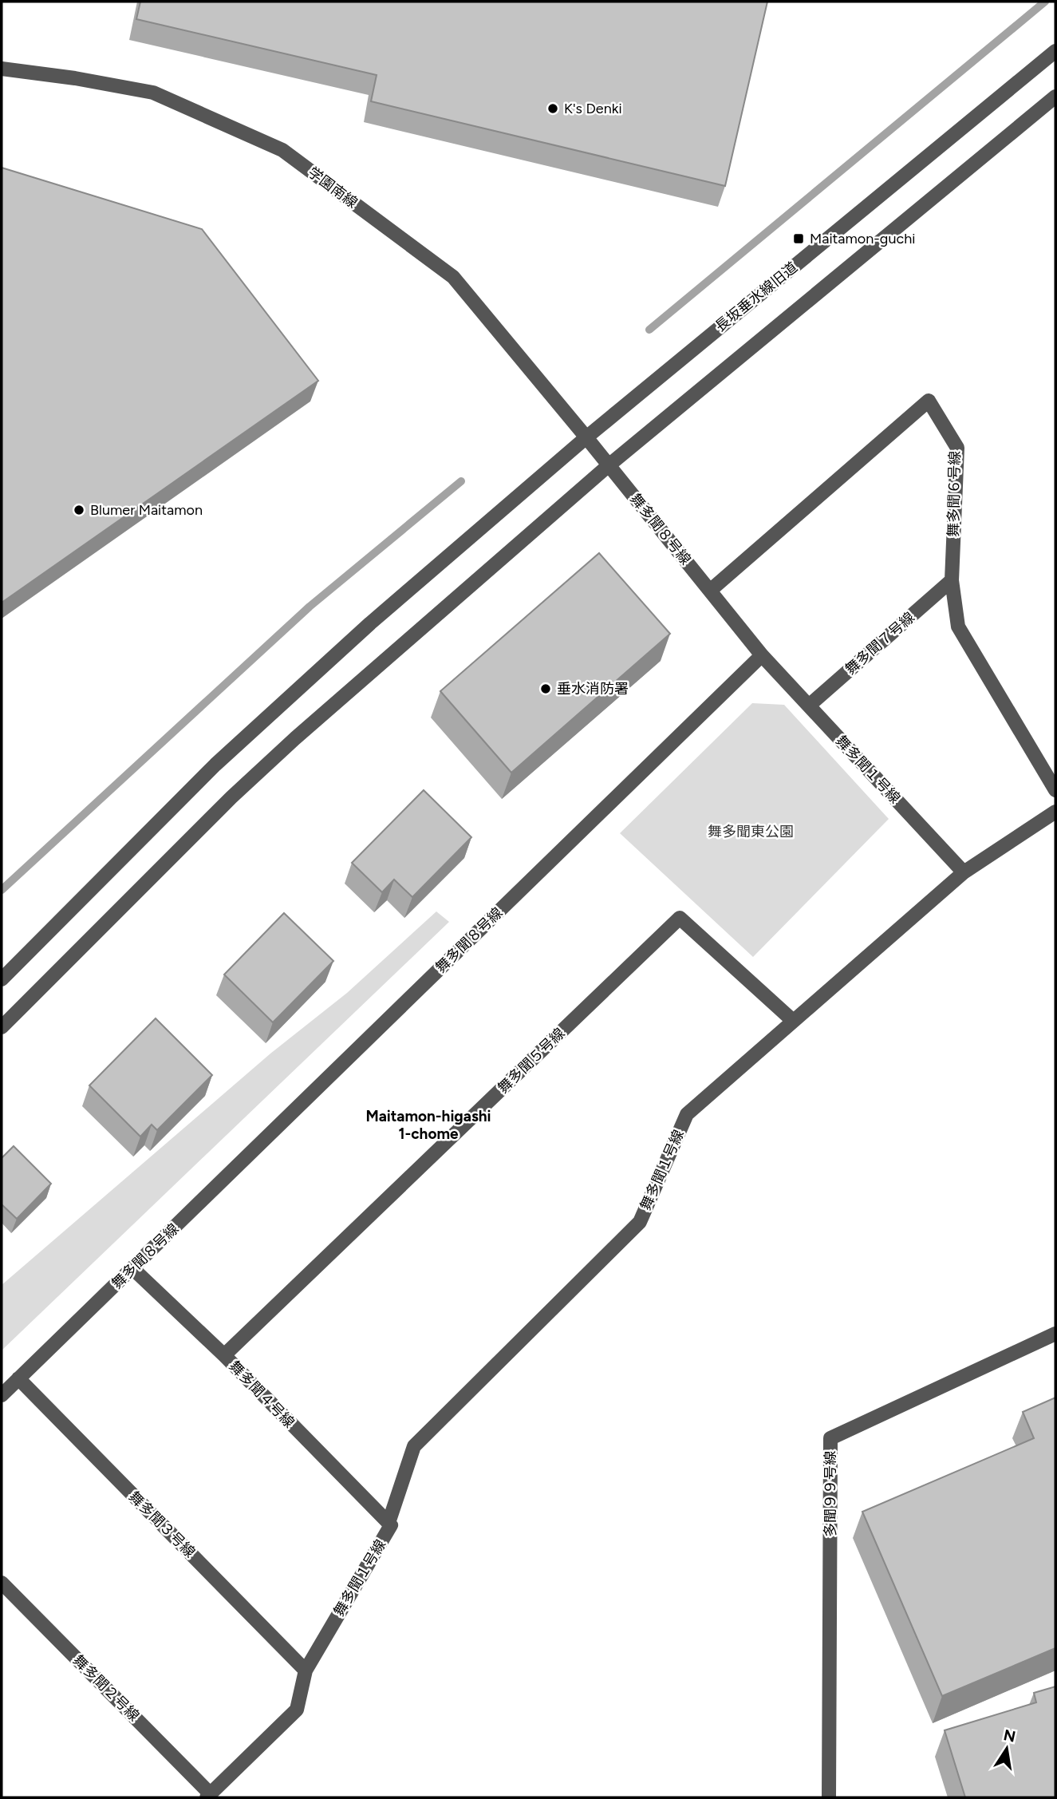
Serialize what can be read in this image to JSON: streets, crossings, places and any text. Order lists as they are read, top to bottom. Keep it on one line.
{"streets":{"street":["学園南線","長坂垂水線旧道","舞多聞６号線","舞多聞８号線","舞多聞７号線","舞多聞１号線","舞多聞５号線","舞多聞４号線","多聞９９号線","舞多聞３号線","舞多聞２号線"]},"crossings":[["学園南線","長坂垂水線旧道"],["学園南線","舞多聞８号線"],["舞多聞６号線","舞多聞８号線"],["舞多聞６号線","舞多聞７号線"],["舞多聞８号線","舞多聞１号線"],["舞多聞８号線","舞多聞４号線"],["舞多聞８号線","舞多聞３号線"],["舞多聞７号線","舞多聞１号線"],["舞多聞１号線","舞多聞５号線"],["舞多聞１号線","舞多聞４号線"],["舞多聞１号線","舞多聞３号線"],["舞多聞１号線","舞多聞２号線"],["舞多聞５号線","舞多聞４号線"]],"districts":["Maitamon-higashi 1-chome"],"parks":["舞多聞東公園"],"places":{"other":["K's Denki","Blumer Maitamon","垂水消防署"],"transit":["Maitamon-guchi"]},"north":"top"}
